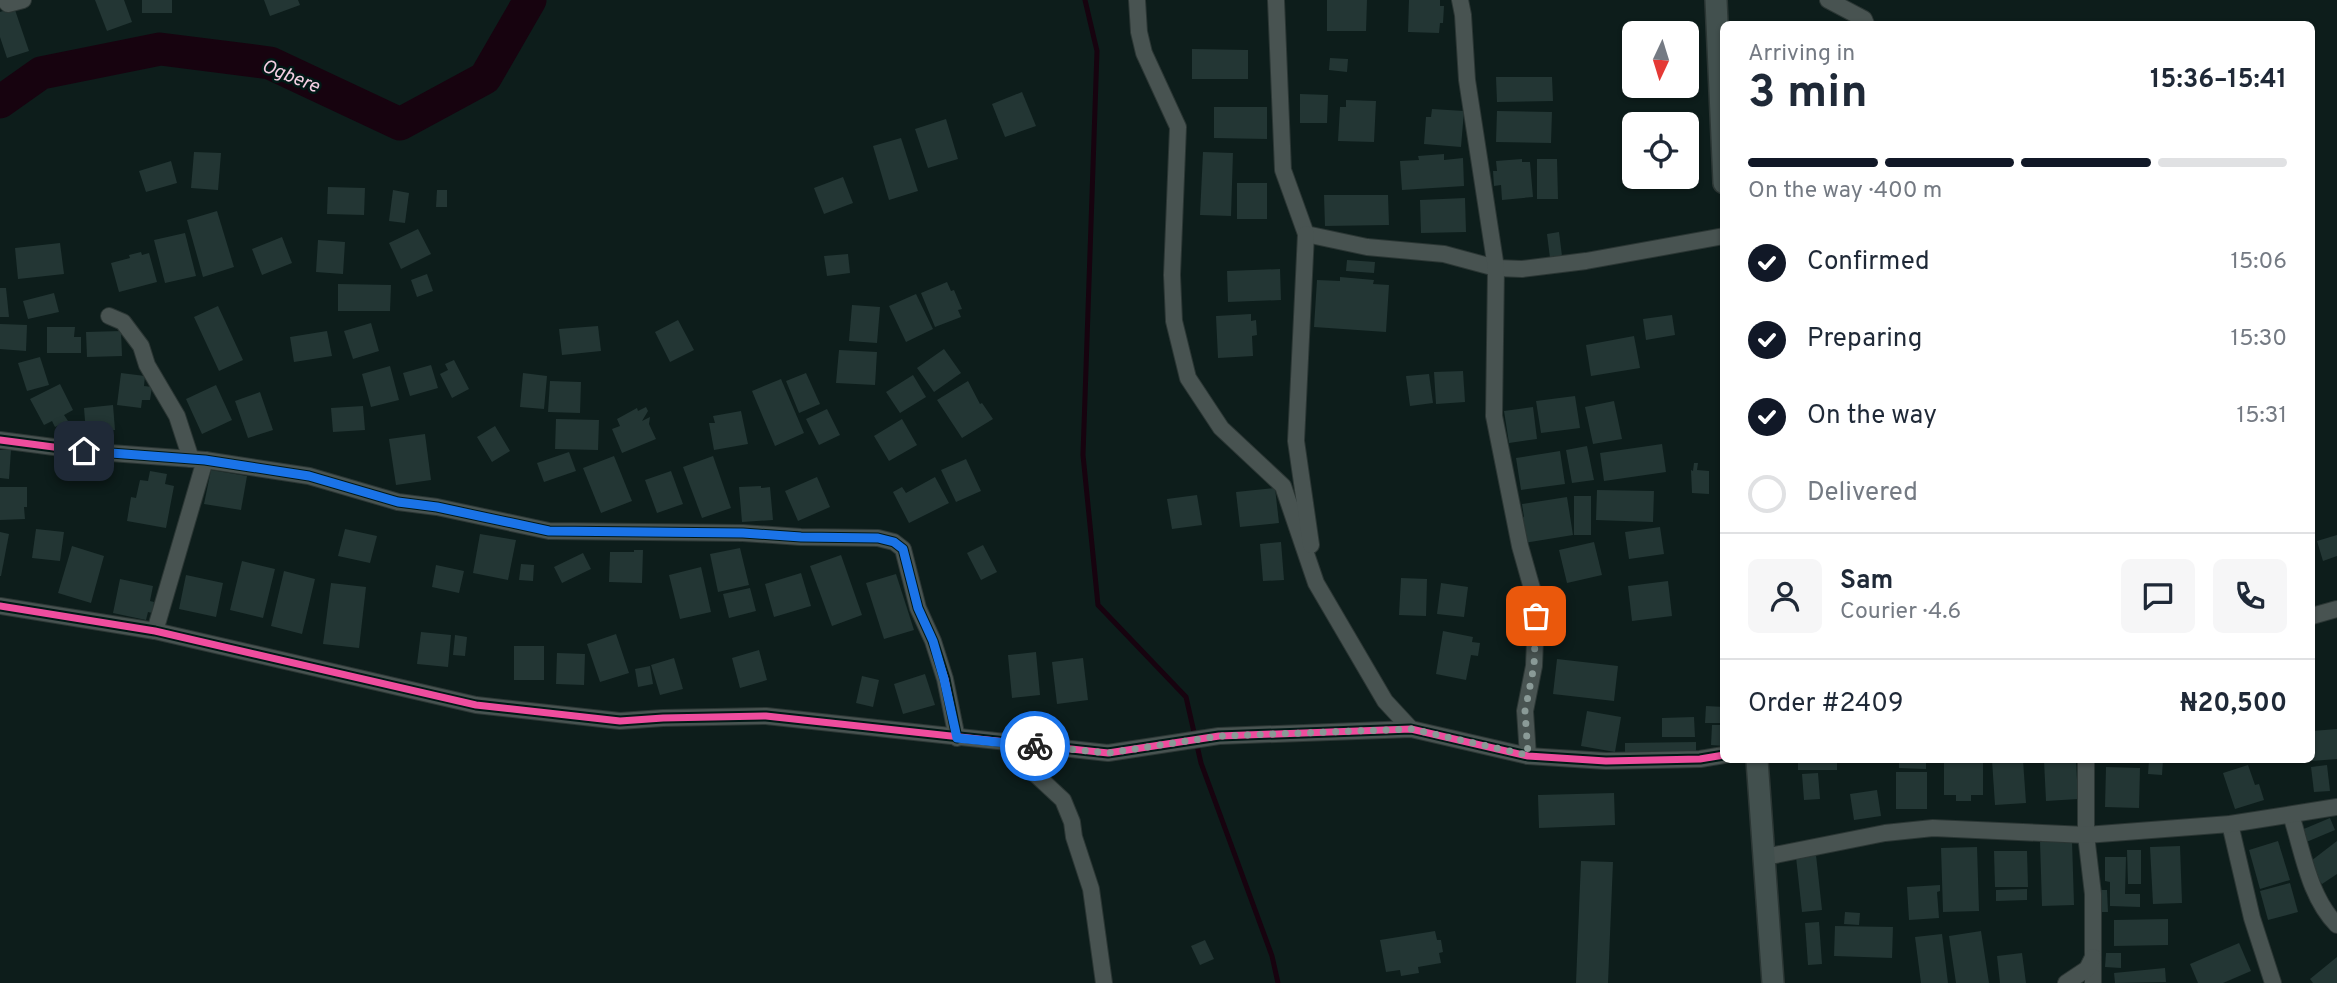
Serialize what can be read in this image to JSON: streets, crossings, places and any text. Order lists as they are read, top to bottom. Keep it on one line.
{"water":["Ogbere"],"north":"bottom","page":{"heading":["3 min","Arriving in","15:36–15:41"],"panel":["Sam","Courier · 4.6","Order #2409","₦20,500"],"bar":"On the way · 400 m","list":[["Confirmed","15:06"],["Preparing","15:30"],["On the way","15:31"],"Delivered"]}}
